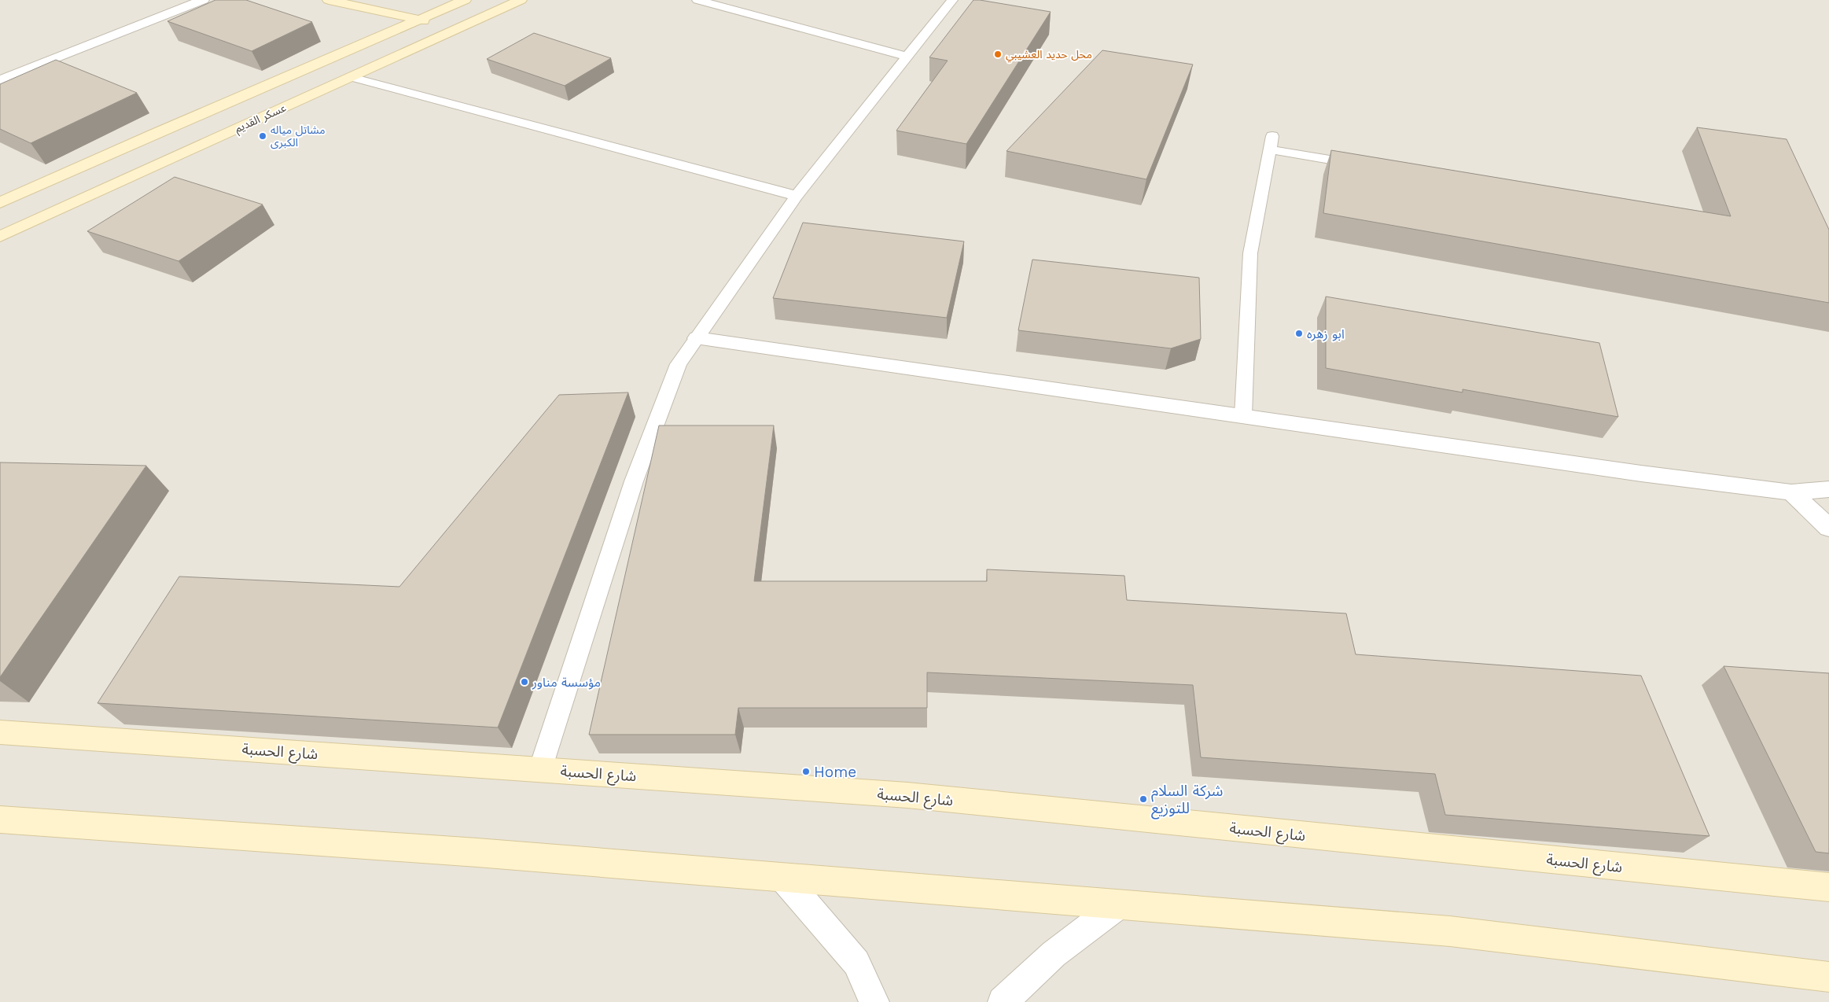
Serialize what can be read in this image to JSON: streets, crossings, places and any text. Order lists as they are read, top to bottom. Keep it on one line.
{"streets":{"street":["عسكر القديم","شارع الحسبة"]},"places":["محل حديد العشيبي","مشاتل مياله الكبرى","ابو زهره","مؤسسة مناور","Home","شركة السلام للتوزيع"]}
